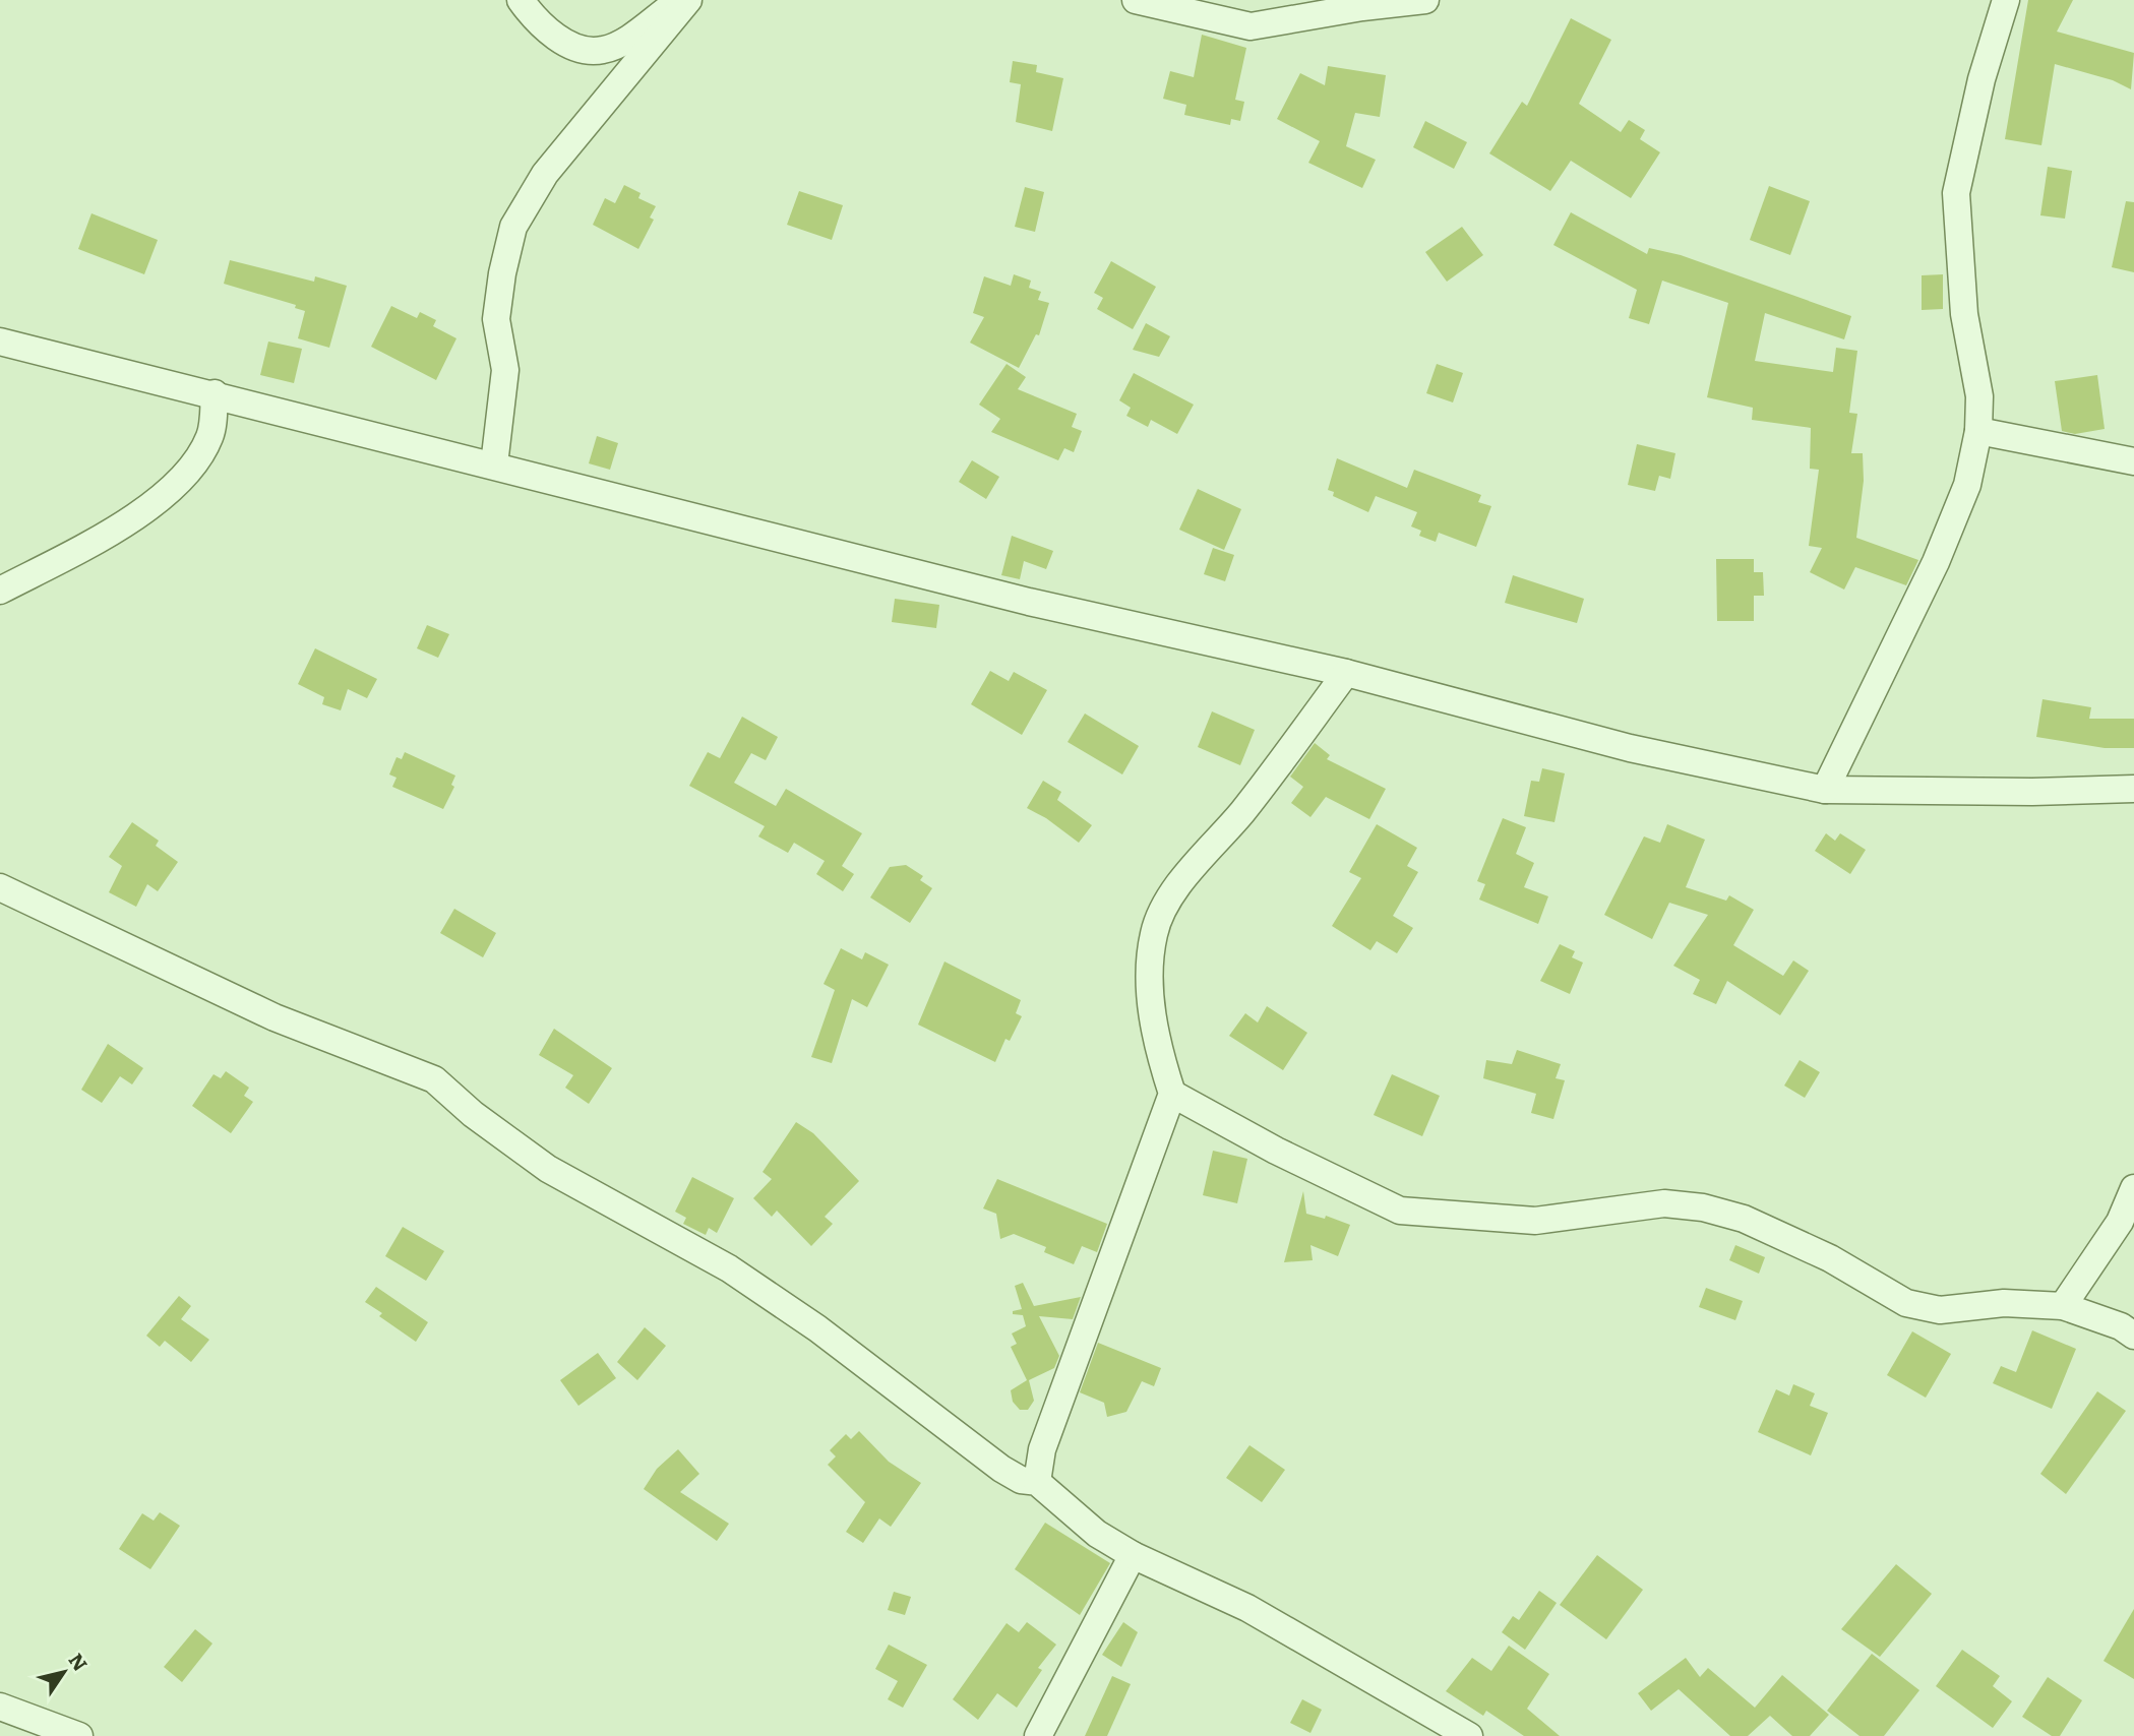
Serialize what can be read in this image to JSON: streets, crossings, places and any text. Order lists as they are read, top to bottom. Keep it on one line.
{"north":"top right"}
